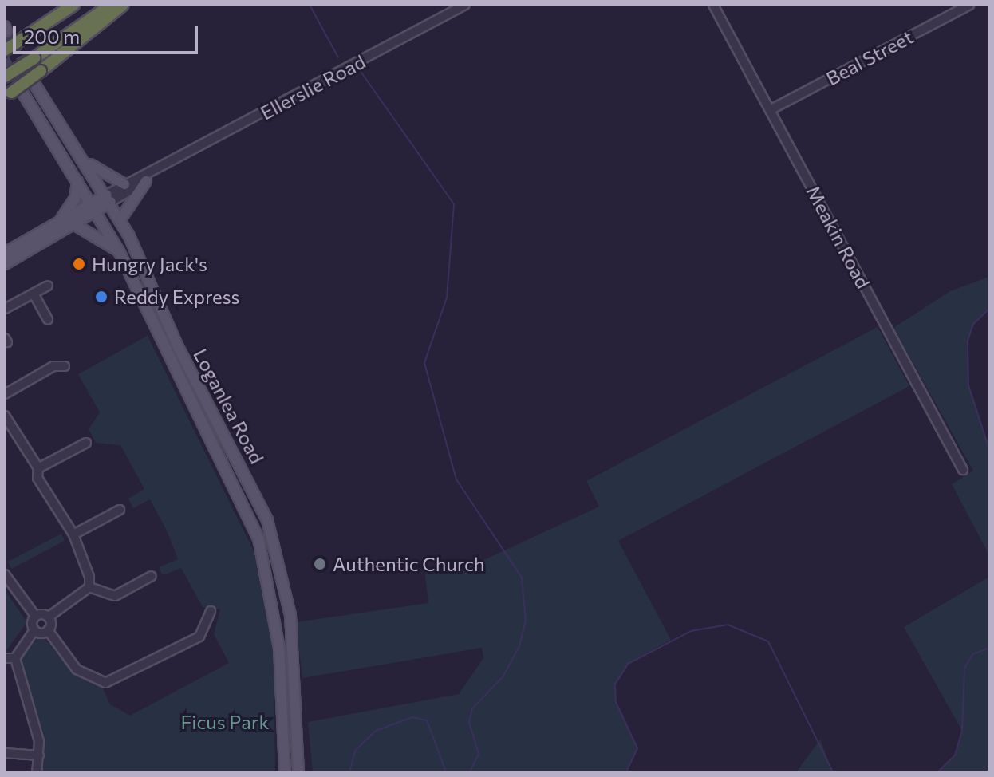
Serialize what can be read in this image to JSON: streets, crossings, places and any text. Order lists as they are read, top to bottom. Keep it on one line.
{"streets":{"main road":["Loganlea Road"],"street":["Beal Street","Ellerslie Road","Meakin Road"]},"crossings":[["Beal Street","Meakin Road"],["Ellerslie Road","Loganlea Road"]],"parks":["Ficus Park"],"places":["Hungry Jack's","Reddy Express","Authentic Church"],"scale_bar":"200 m"}
